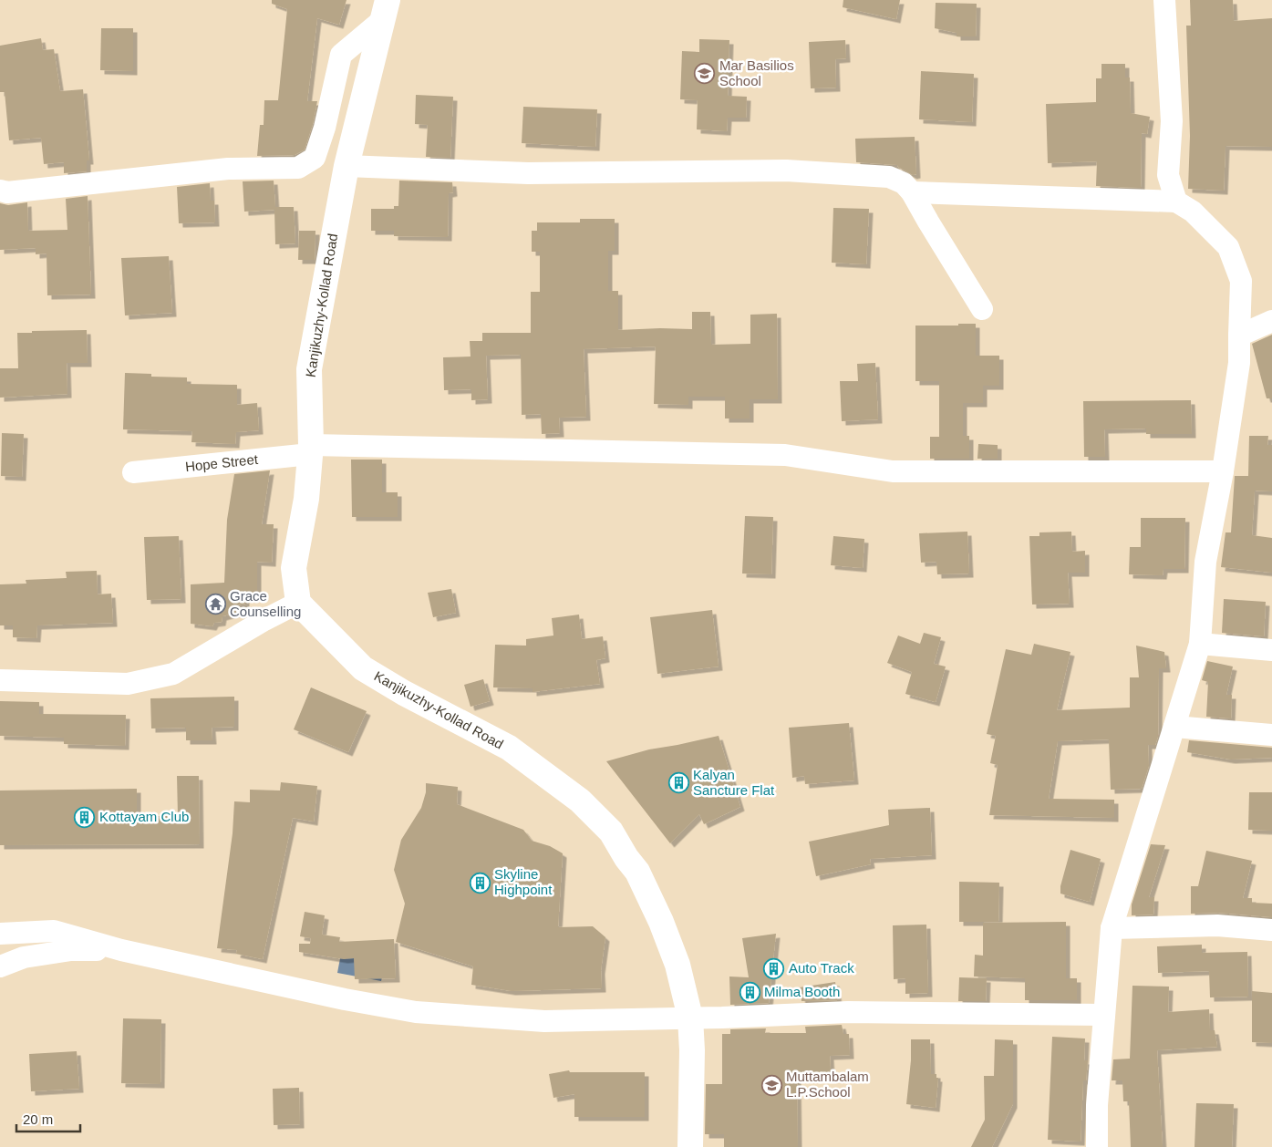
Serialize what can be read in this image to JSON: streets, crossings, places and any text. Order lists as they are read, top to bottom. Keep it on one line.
{"streets":{"main road":["Kanjikuzhy-Kollad Road"],"street":["Hope Street"]},"crossings":[["Kanjikuzhy-Kollad Road","Hope Street"]],"places":{"school or university":["Mar Basilios School","Muttambalam L.P.School"],"temple":["Grace Counselling"],"building":["Kalyan Sancture Flat","Kottayam Club","Skyline Highpoint","Auto Track","Milma Booth"]},"scale_bar":"20 m"}
